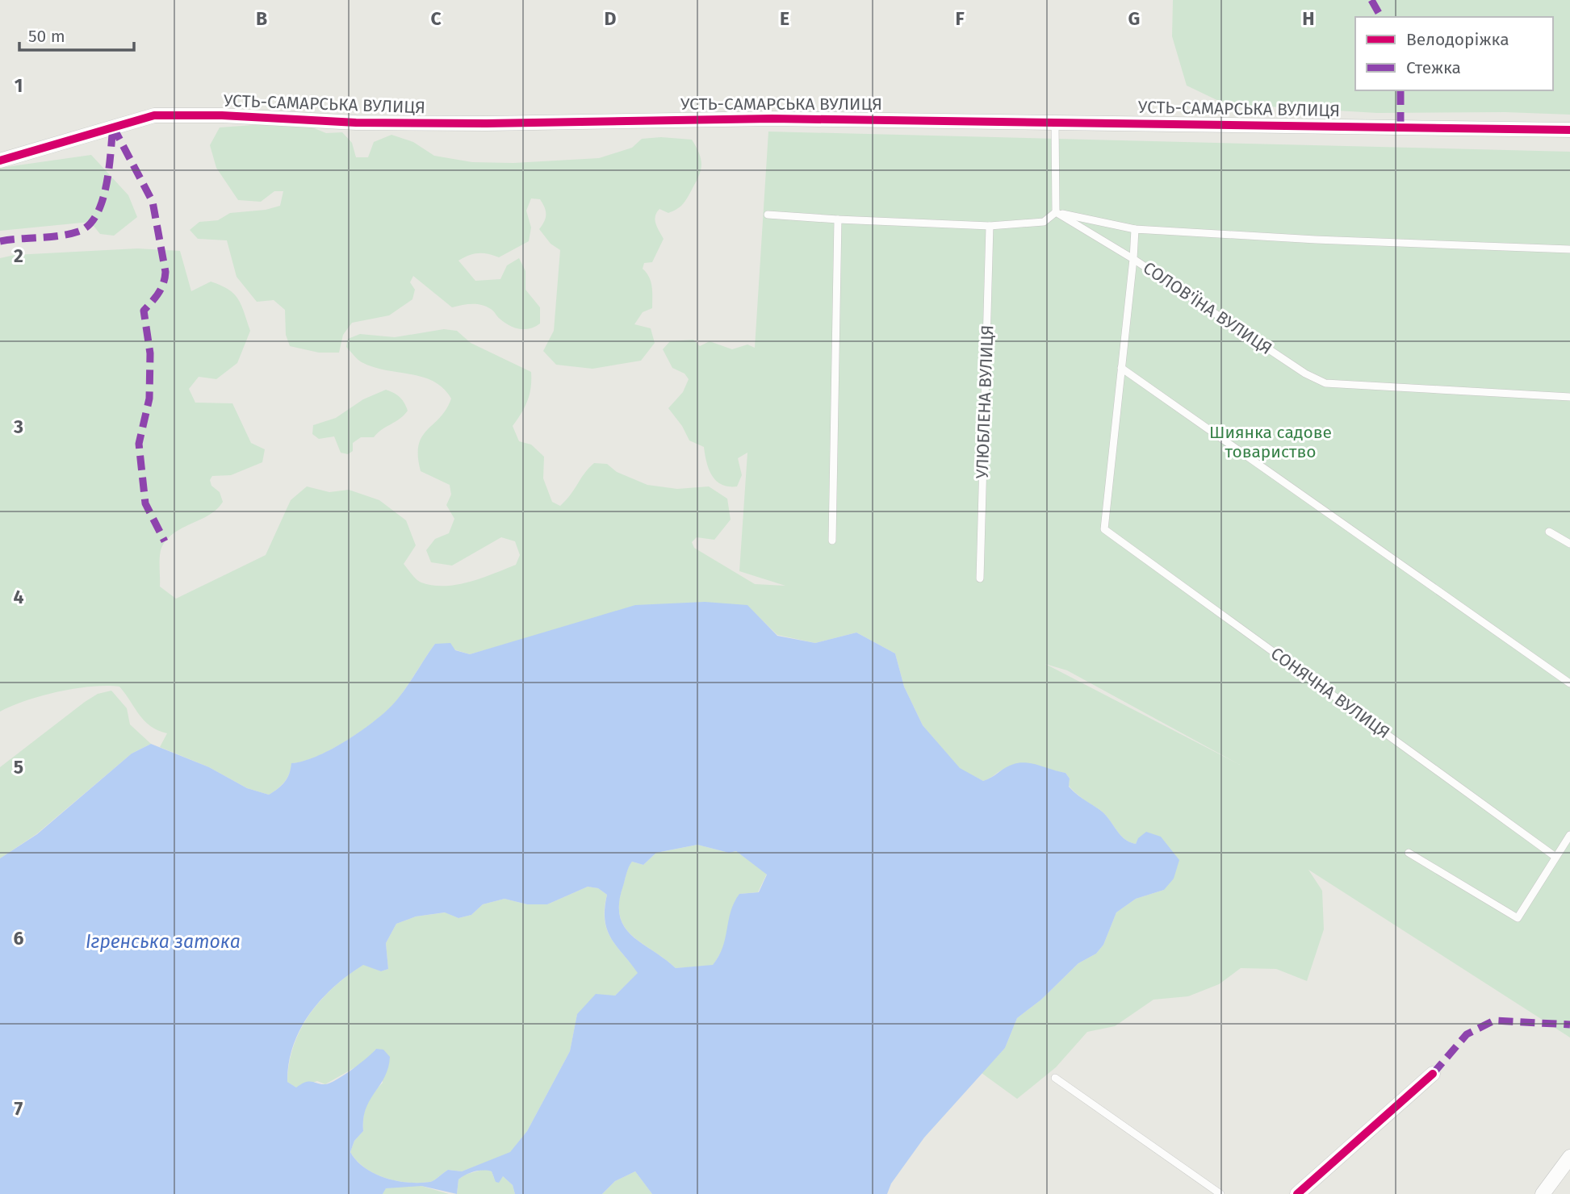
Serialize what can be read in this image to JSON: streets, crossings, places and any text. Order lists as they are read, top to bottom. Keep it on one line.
{"streets":{"street":["УСТЬ-САМАРСЬКА ВУЛИЦЯ"],"lane":["СОЛОВ'ЇНА ВУЛИЦЯ","УЛЮБЛЕНА ВУЛИЦЯ","СОНЯЧНА ВУЛИЦЯ"]},"water":["Ігренська затока"],"parks":["Шиянка садове товариство"],"legend":["Велодоріжка","Стежка"],"scale_bar":"50 m","grid":{"columns":["B","C","D","E","F","G","H"],"rows":["1","2","3","4","5","6","7"]}}
